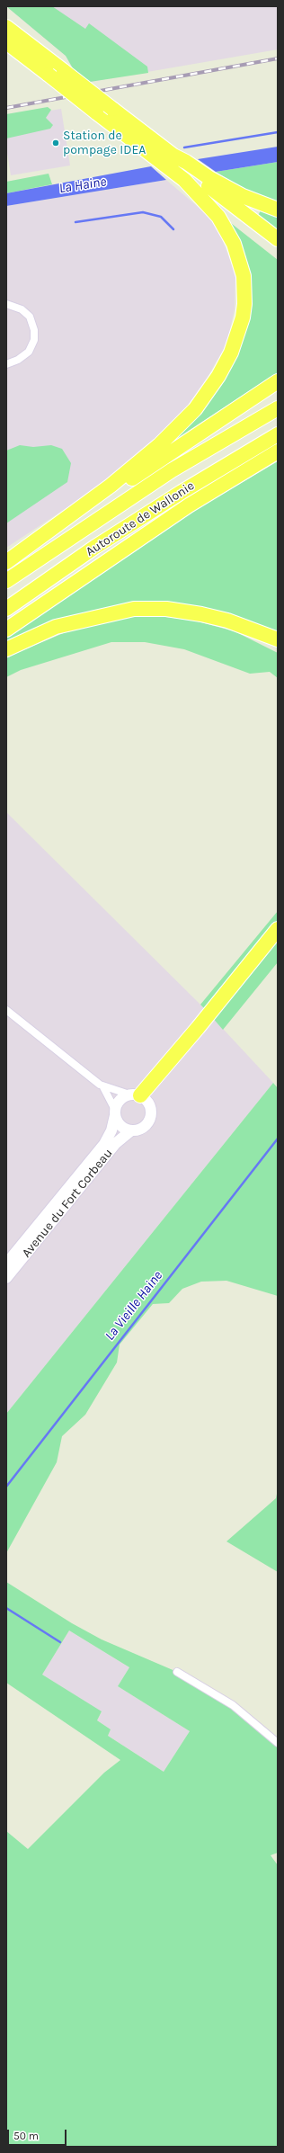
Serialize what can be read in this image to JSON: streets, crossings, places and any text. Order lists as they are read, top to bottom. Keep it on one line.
{"streets":{"highway":["Autoroute de Wallonie"],"street":["Avenue du Fort Corbeau"]},"water":["La Haine","La Vieille Haine"],"places":["Station de pompage IDEA"],"scale_bar":"50 m"}
